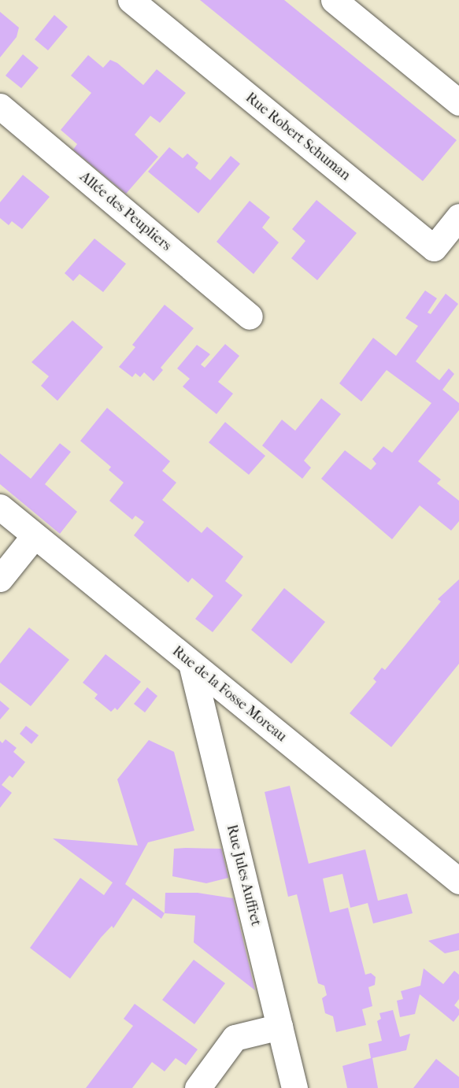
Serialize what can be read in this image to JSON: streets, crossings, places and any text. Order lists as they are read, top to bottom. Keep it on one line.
{"streets":{"street":["Rue Robert Schuman","Allée des Peupliers","Rue de la Fosse Moreau","Rue Jules Auffret"]},"crossings":[["Rue de la Fosse Moreau","Rue Jules Auffret"]]}
